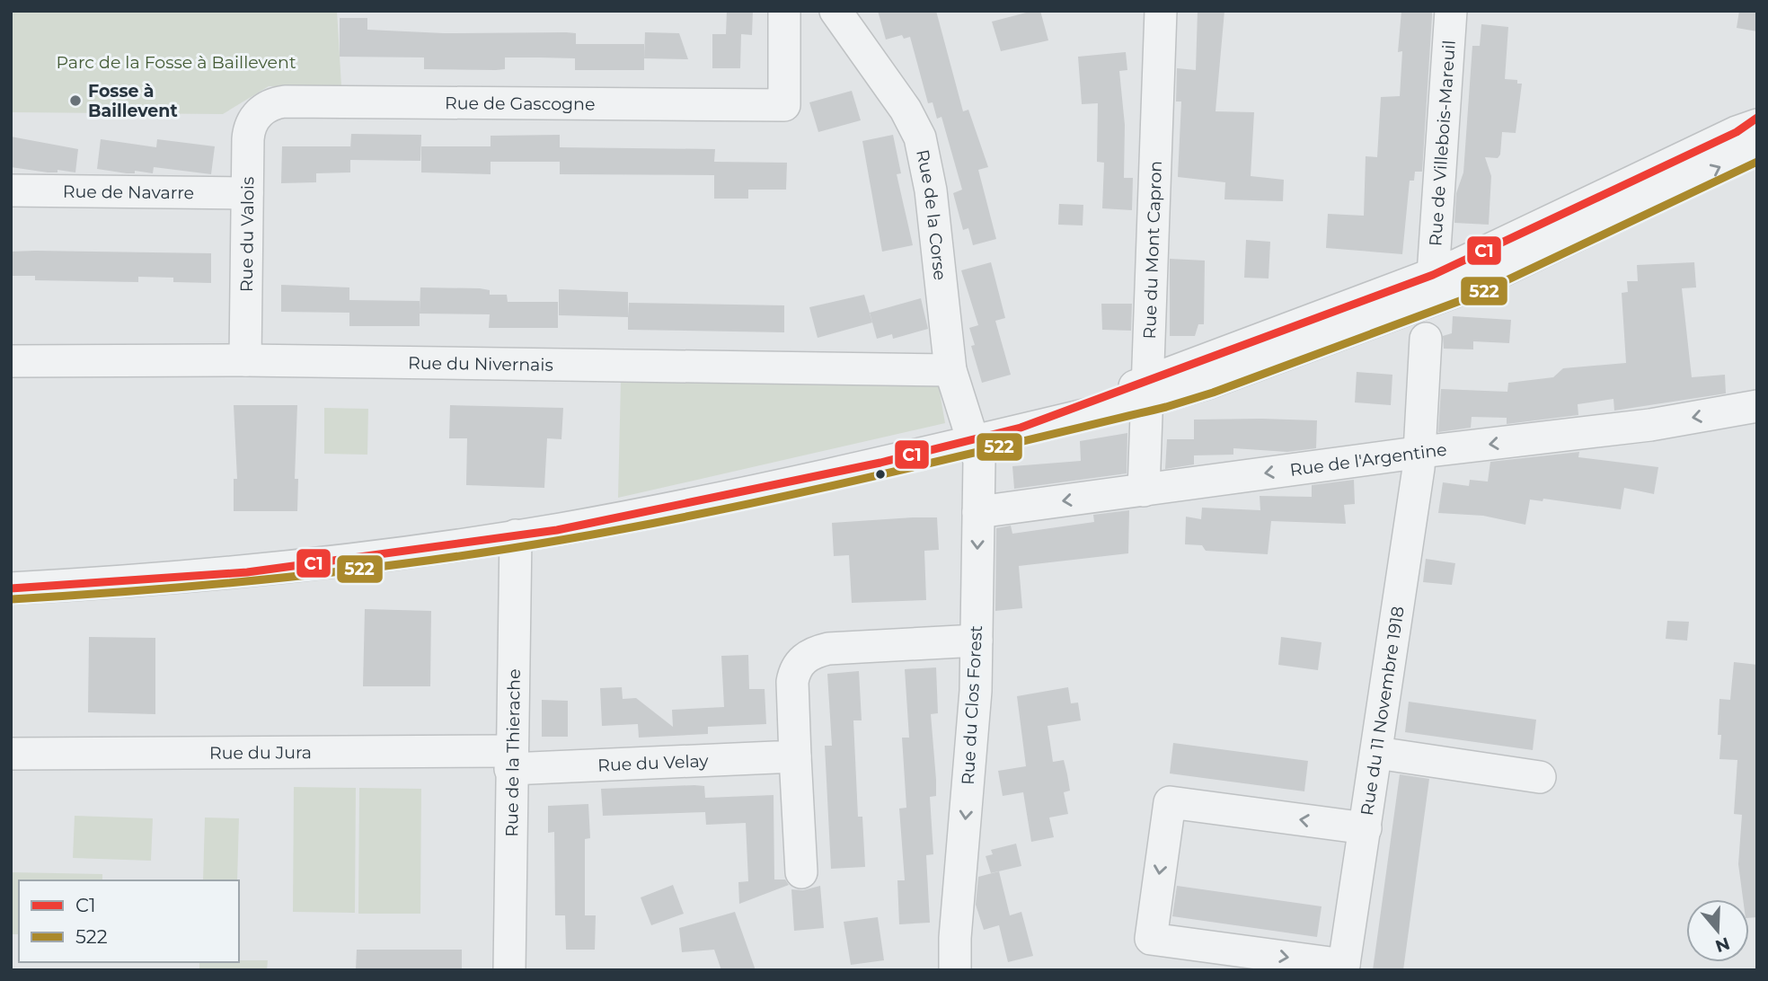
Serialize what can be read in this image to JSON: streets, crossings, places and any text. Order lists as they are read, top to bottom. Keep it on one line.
{"streets":{"street":["Rue de Gascogne","Rue de Villebois-Mareuil","Rue de Navarre","Rue de la Corse","Rue du Valois","Rue du Mont Capron","Rue du Nivernais","Rue de l'Argentine","Rue du Clos Forest","Rue du 11 Novembre 1918","Rue du Jura","Rue de la Thierache","Rue du Velay"]},"crossings":[["Rue de Gascogne","Rue du Valois"],["Rue de Navarre","Rue du Valois"],["Rue de la Corse","Rue du Nivernais"],["Rue de la Corse","Rue du Clos Forest"],["Rue du Valois","Rue du Nivernais"],["Rue du Mont Capron","Rue de l'Argentine"],["Rue de l'Argentine","Rue du Clos Forest"],["Rue de l'Argentine","Rue du 11 Novembre 1918"],["Rue du Jura","Rue de la Thierache"],["Rue du Jura","Rue du Velay"],["Rue de la Thierache","Rue du Velay"]],"one_way":["Rue du Clos Forest"],"parks":["Parc de la Fosse à Baillevent"],"places":["Fosse à Baillevent"],"lines":["transit line C1","transit line 522"],"legend":["C1","522"],"north":"bottom"}
